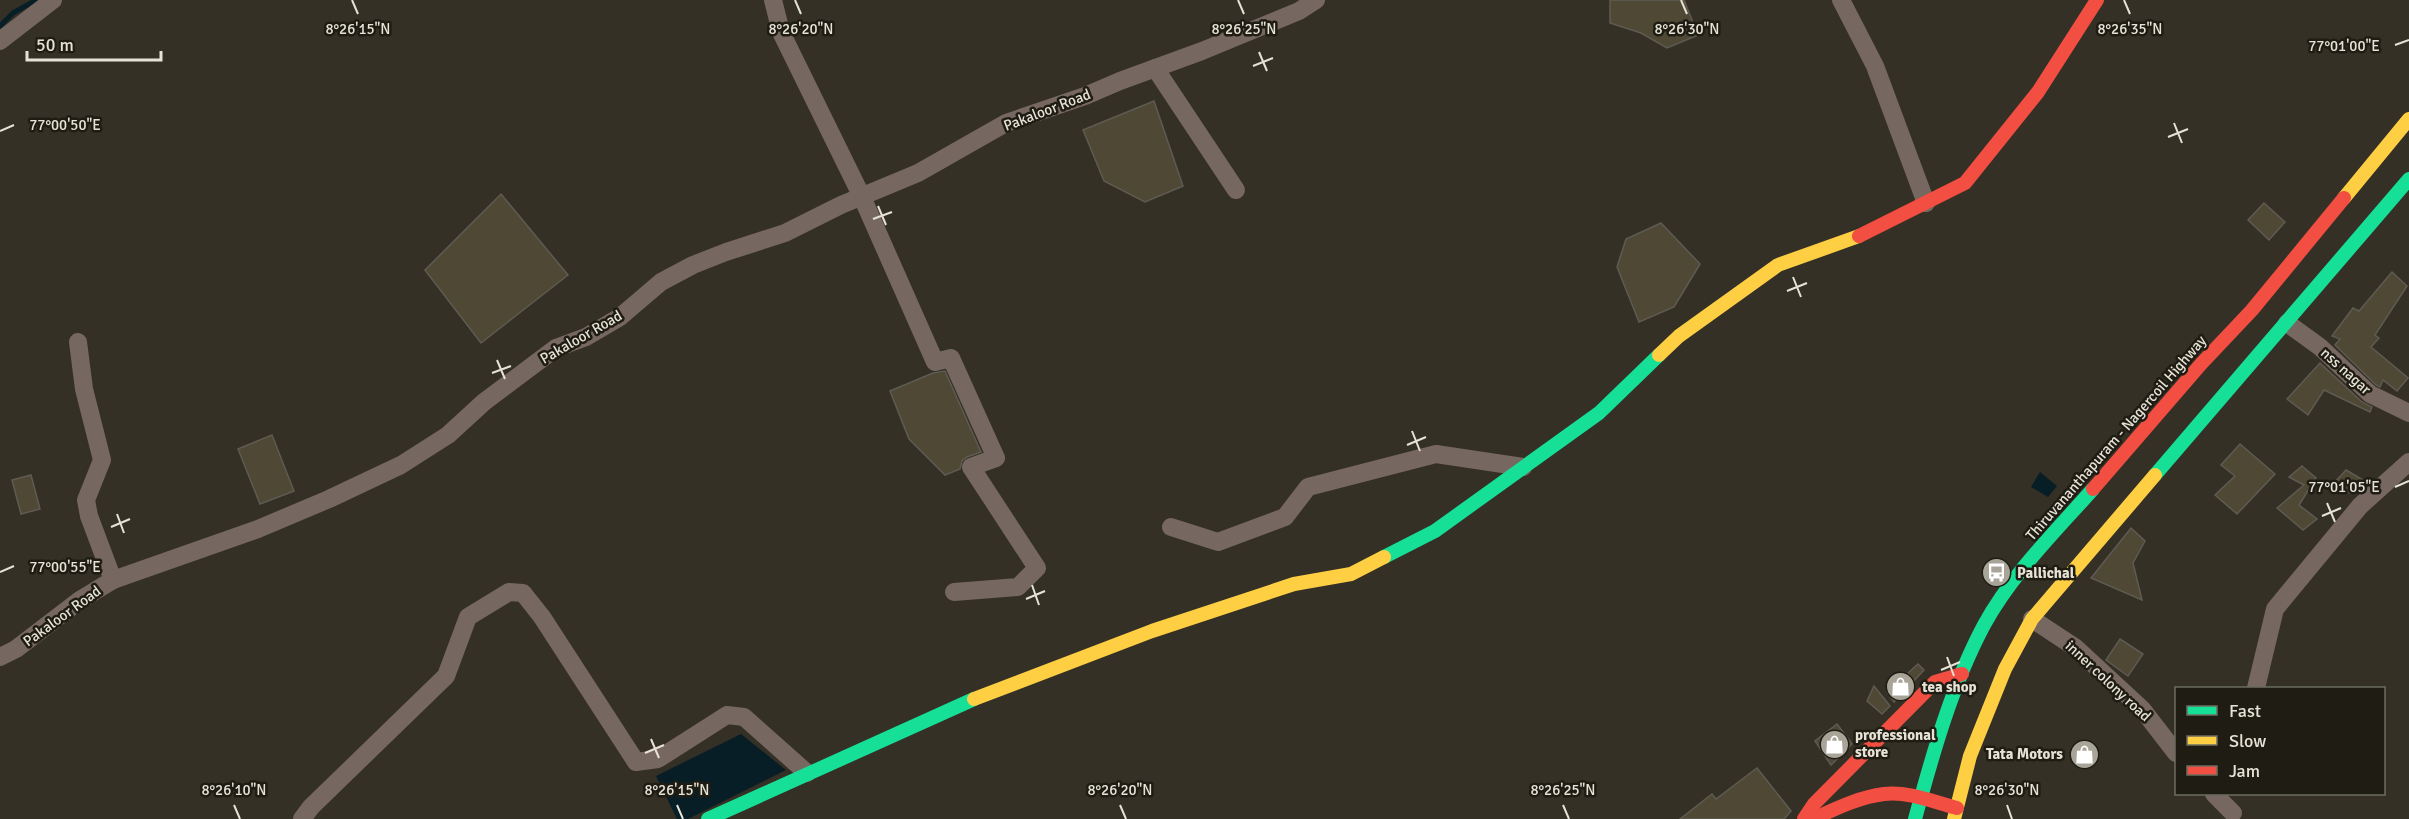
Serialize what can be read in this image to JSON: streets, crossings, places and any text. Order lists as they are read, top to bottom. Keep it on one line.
{"streets":{"main road":["Thiruvananthapuram - Nagercoil Highway"],"street":["Pakaloor Road","nss nagar","inner colony road"]},"places":{"bus stop":["Pallichal"],"shop":["tea shop","professional store","Tata Motors"]},"legend":["Fast","Slow","Jam"],"scale_bar":"50 m","coordinates":["8°26'15\"N","8°26'20\"N","8°26'25\"N","8°26'30\"N","8°26'35\"N","77°01'00\"E","77°00'50\"E","77°01'05\"E","77°00'55\"E","8°26'10\"N"]}
